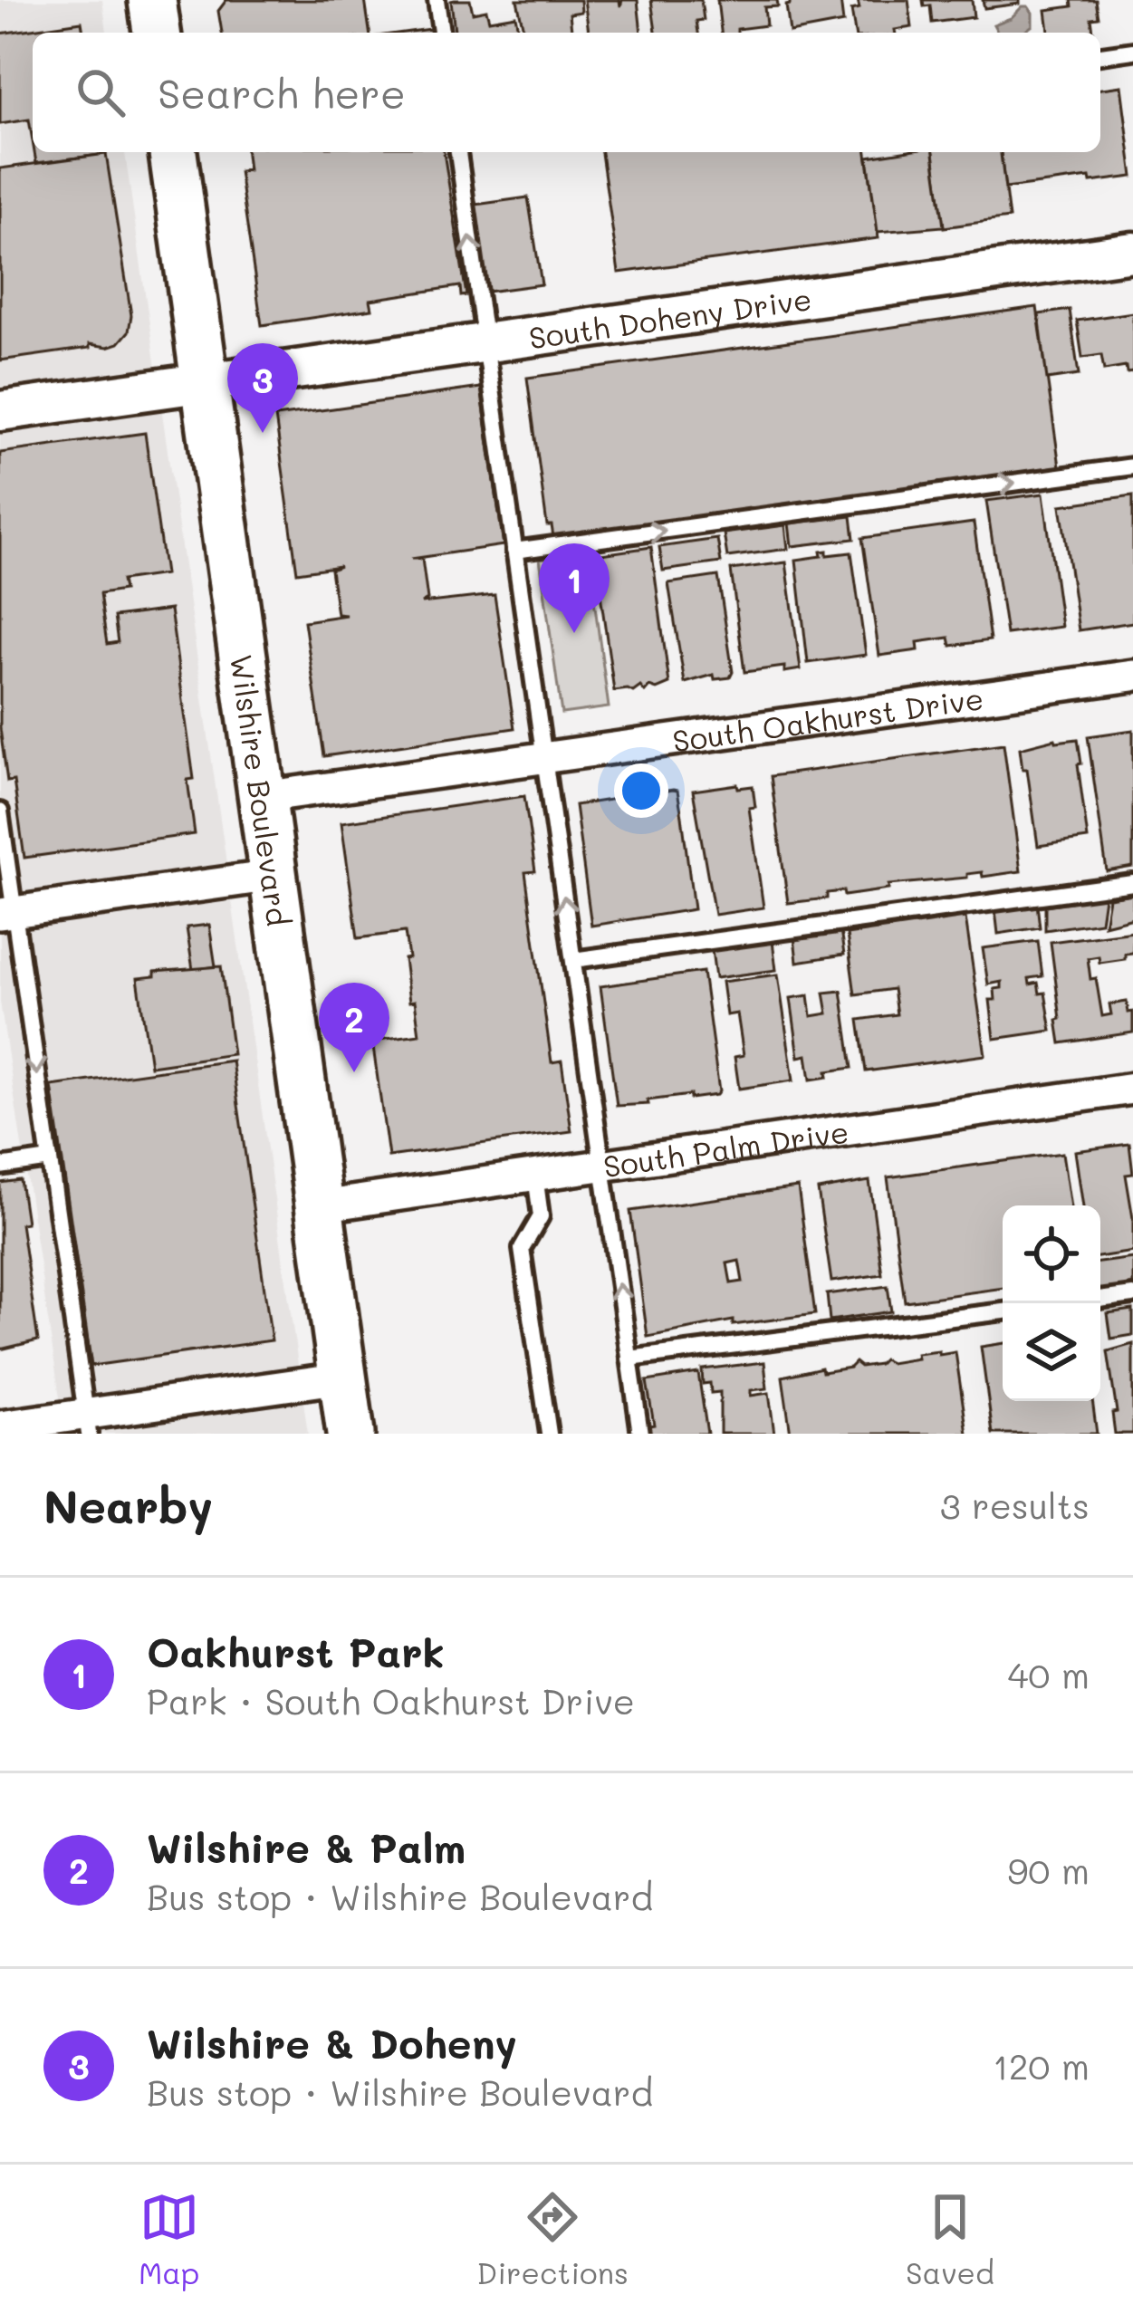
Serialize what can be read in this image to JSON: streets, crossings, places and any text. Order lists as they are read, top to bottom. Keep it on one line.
{"streets":{"main road":["Wilshire Boulevard"],"street":["South Doheny Drive","South Oakhurst Drive","South Palm Drive"]},"crossings":[["South Doheny Drive","Wilshire Boulevard"],["South Oakhurst Drive","Wilshire Boulevard"],["Wilshire Boulevard","South Palm Drive"]],"page":{"search":"Search here","pins":["3","1","2"],"heading":["Nearby","3 results"],"list":[{"mark":"1","name":"Oakhurst Park","note":"Park · South Oakhurst Drive","value":"40 m"},{"mark":"2","name":"Wilshire & Palm","note":"Bus stop · Wilshire Boulevard","value":"90 m"},{"mark":"3","name":"Wilshire & Doheny","note":"Bus stop · Wilshire Boulevard","value":"120 m"}],"nav":["Map","Directions","Saved"]}}
